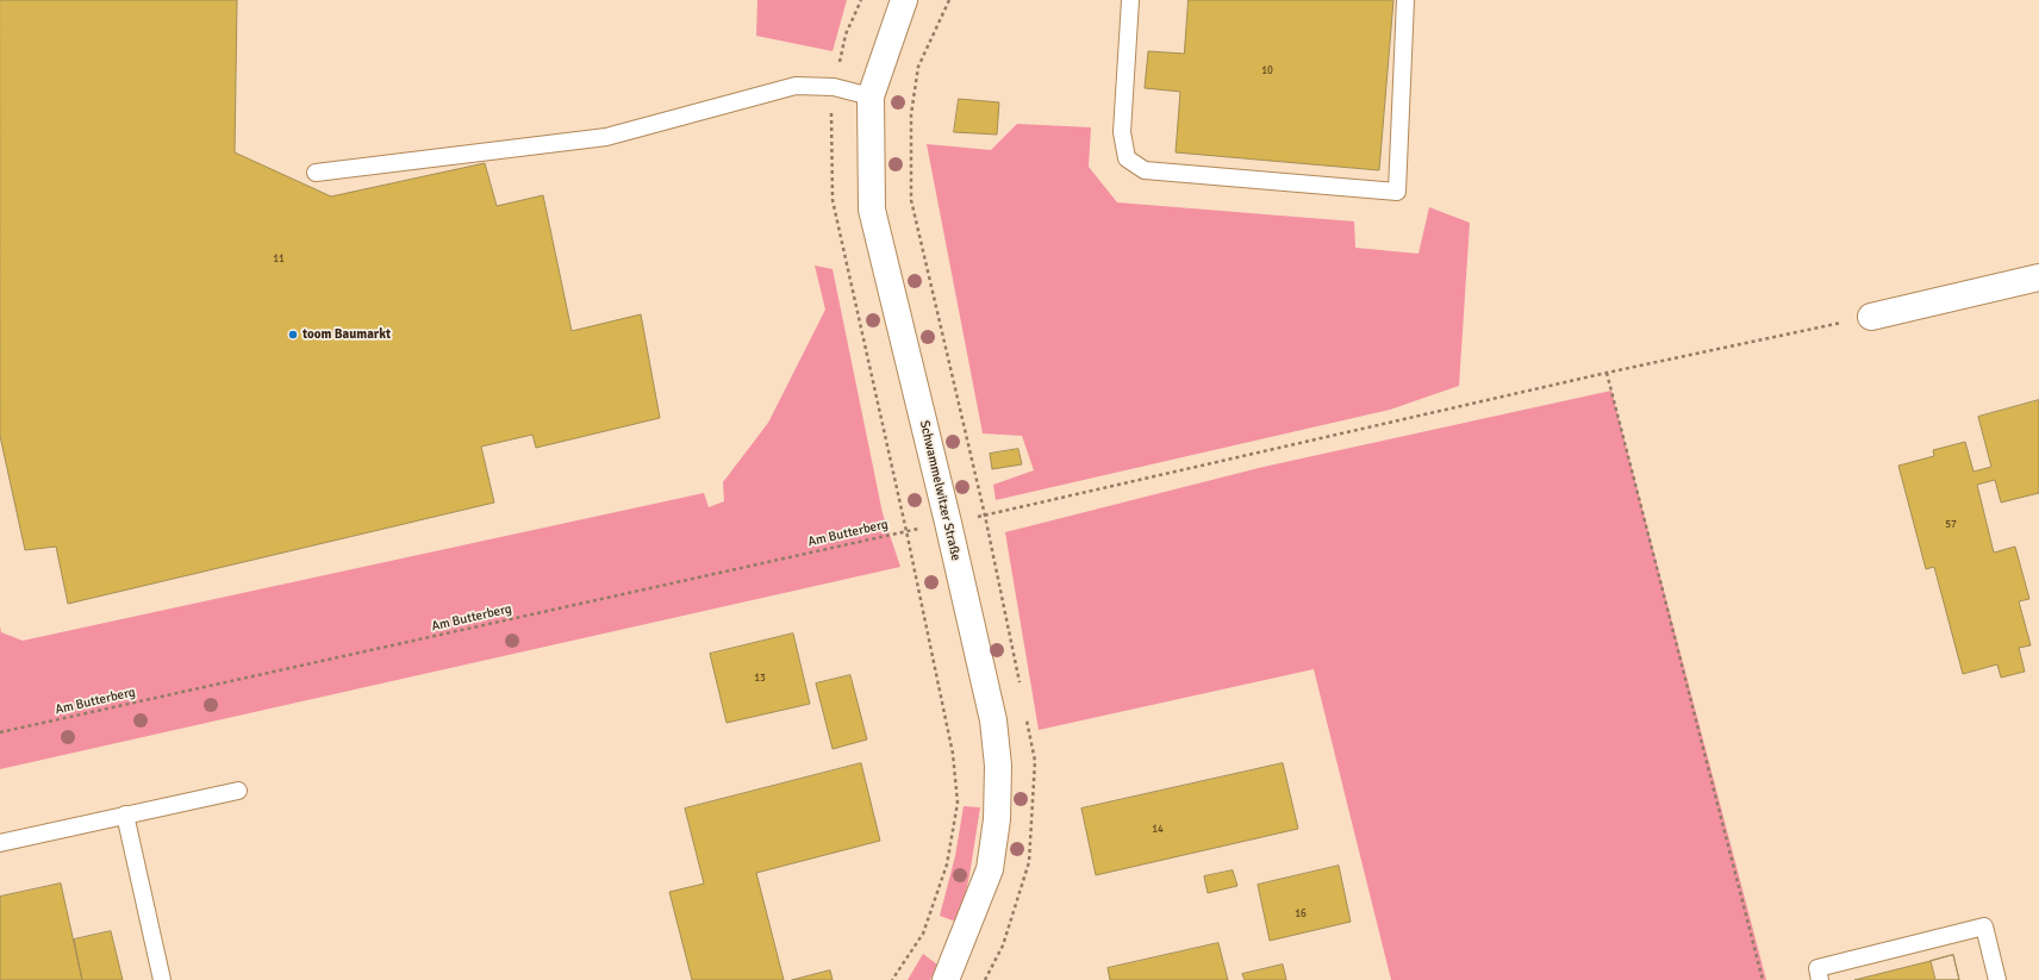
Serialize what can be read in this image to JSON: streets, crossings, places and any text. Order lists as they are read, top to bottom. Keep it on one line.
{"streets":{"street":["Schwammelwitzer Straße"],"path":["Am Butterberg"]},"crossings":[["Schwammelwitzer Straße","Am Butterberg"]],"places":["toom Baumarkt"],"house_numbers":["10","11","57","13","14","16"]}
